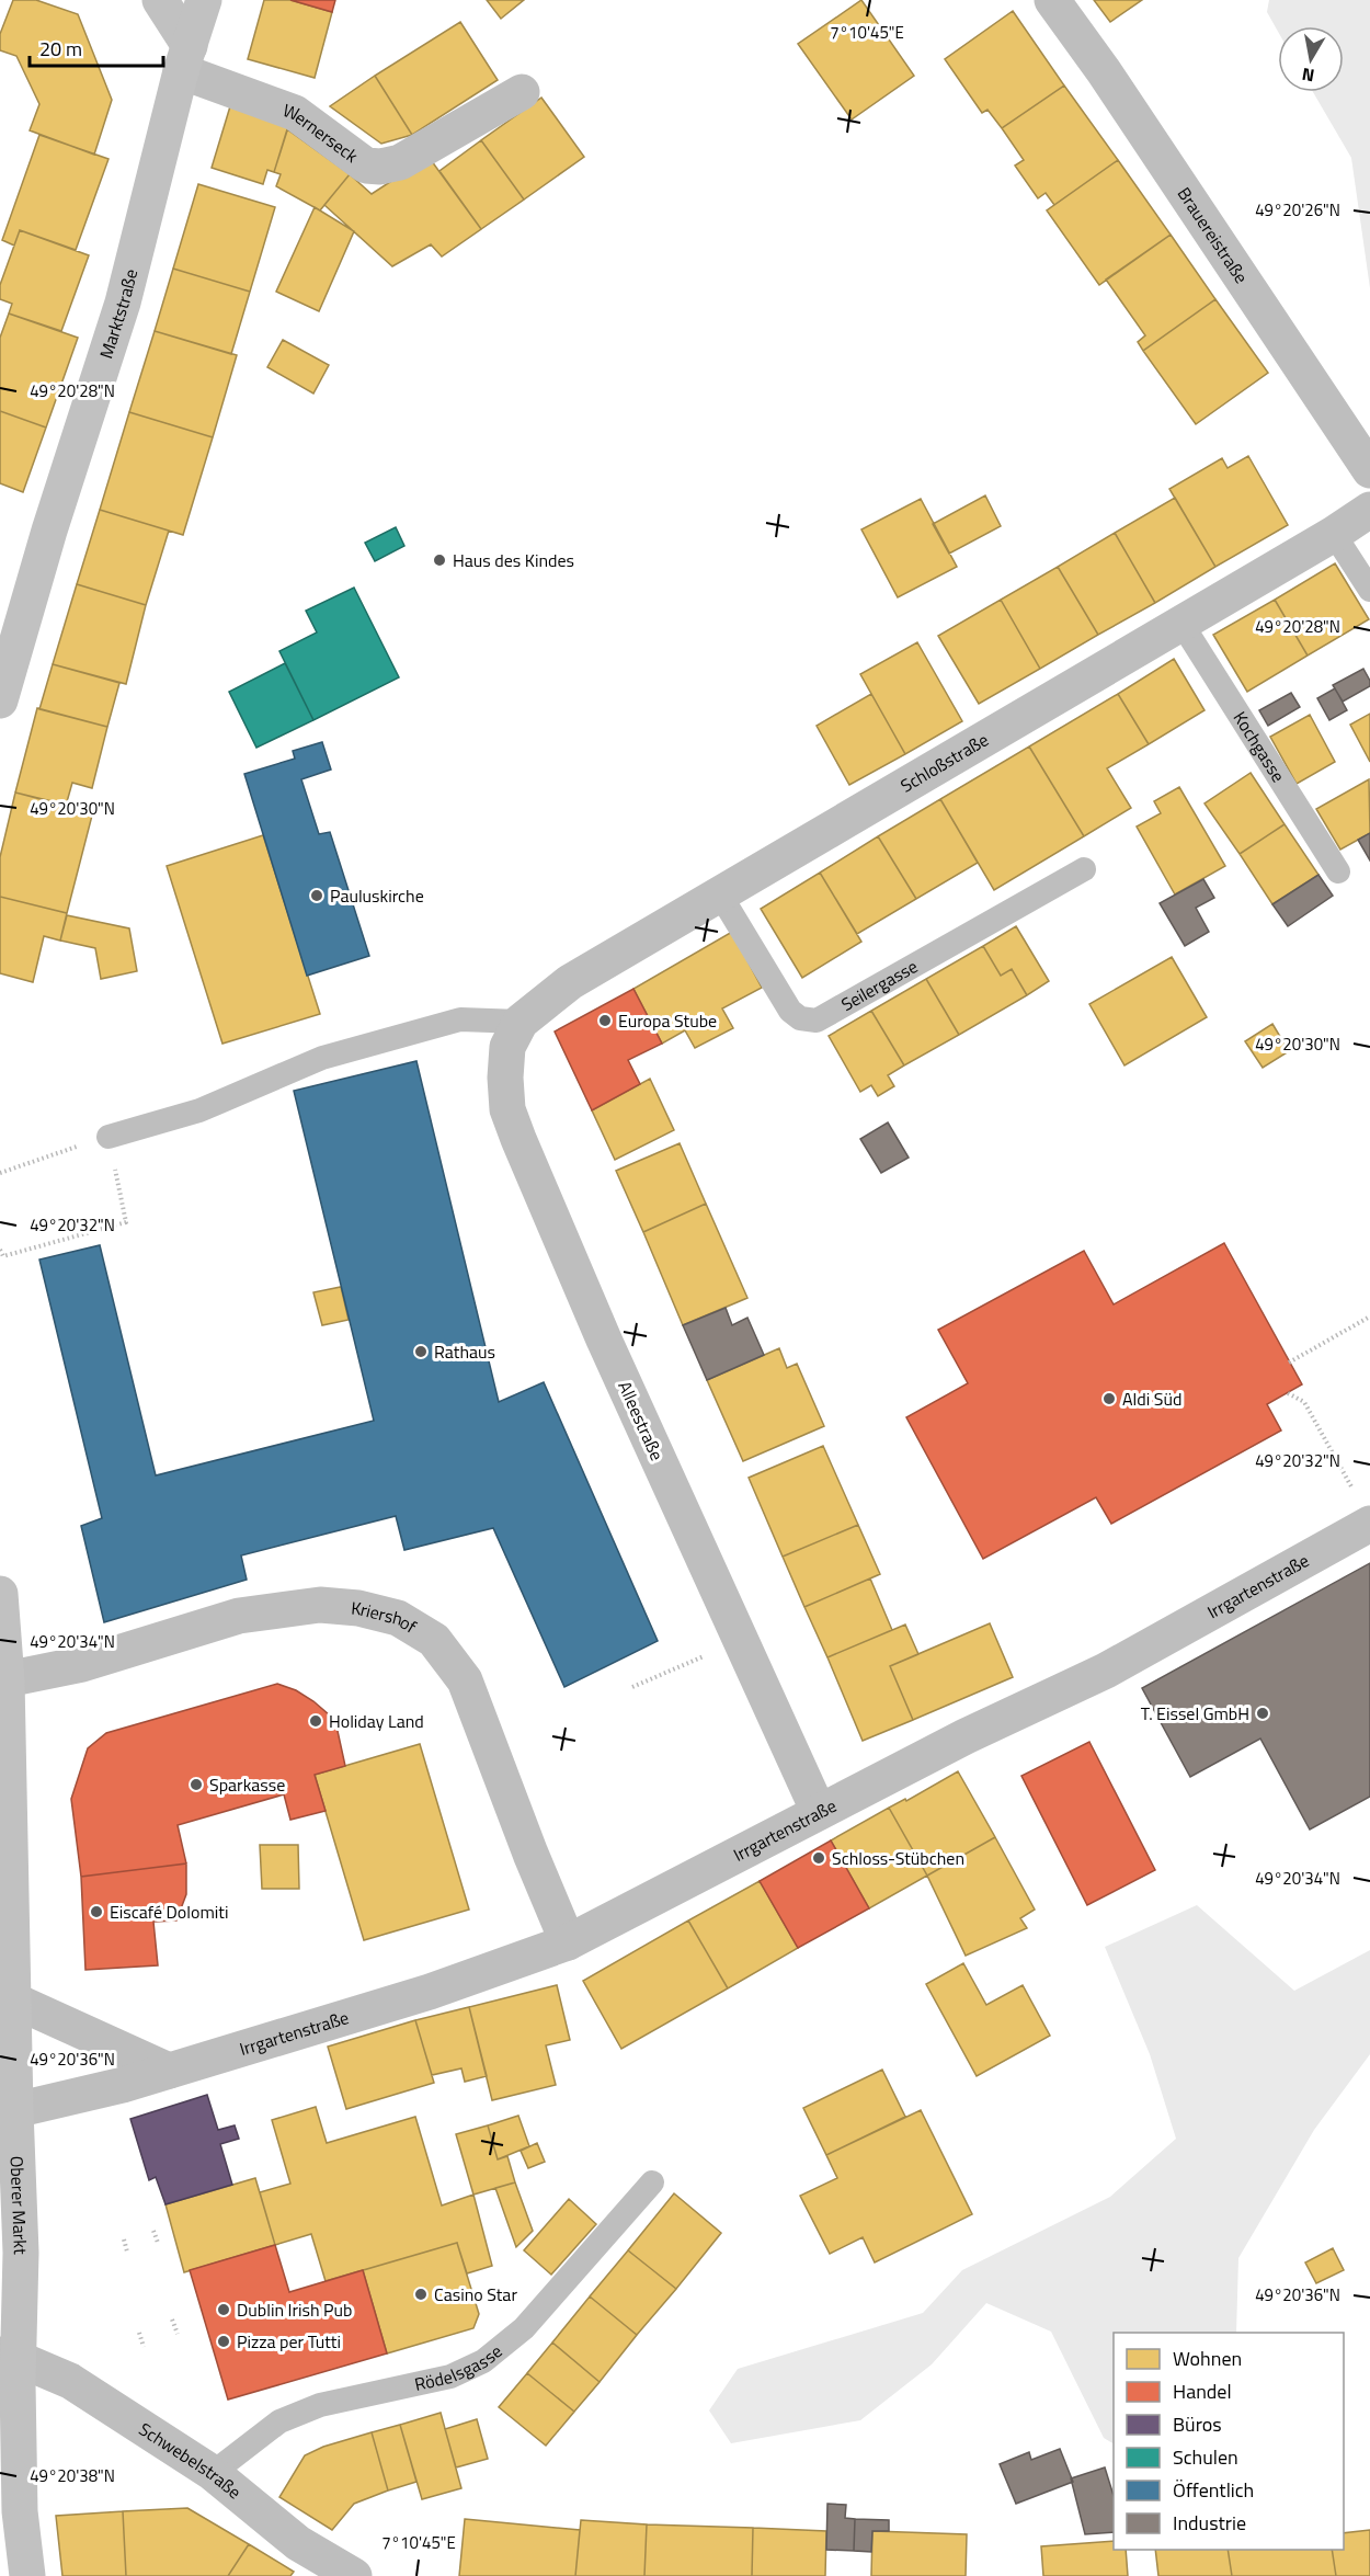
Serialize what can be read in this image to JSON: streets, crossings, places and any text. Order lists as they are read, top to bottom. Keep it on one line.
{"streets":{"street":["Wernerseck","Brauereistraße","Marktstraße","Schloßstraße","Alleestraße","Irrgartenstraße","Kriershof","Oberer Markt","Schwebelstraße"],"lane":["Kochgasse","Seilergasse","Rödelsgasse"]},"crossings":[["Wernerseck","Marktstraße"],["Kochgasse","Schloßstraße"],["Schloßstraße","Seilergasse"],["Schloßstraße","Alleestraße"],["Alleestraße","Irrgartenstraße"],["Irrgartenstraße","Kriershof"],["Irrgartenstraße","Oberer Markt"],["Kriershof","Oberer Markt"],["Oberer Markt","Schwebelstraße"],["Rödelsgasse","Schwebelstraße"]],"places":["Haus des Kindes","Pauluskirche","Europa Stube","Rathaus","Aldi Süd","T. Eissel GmbH","Holiday Land","Sparkasse","Schloss-Stübchen","Eiscafé Dolomiti","Casino Star","Dublin Irish Pub","Pizza per Tutti"],"legend":["Wohnen","Handel","Büros","Schulen","Öffentlich","Industrie"],"scale_bar":"20 m","north":"bottom","coordinates":["7°10'45\"E","49°20'26\"N","49°20'28\"N","49°20'30\"N","49°20'32\"N","49°20'34\"N","49°20'36\"N","49°20'38\"N"]}
